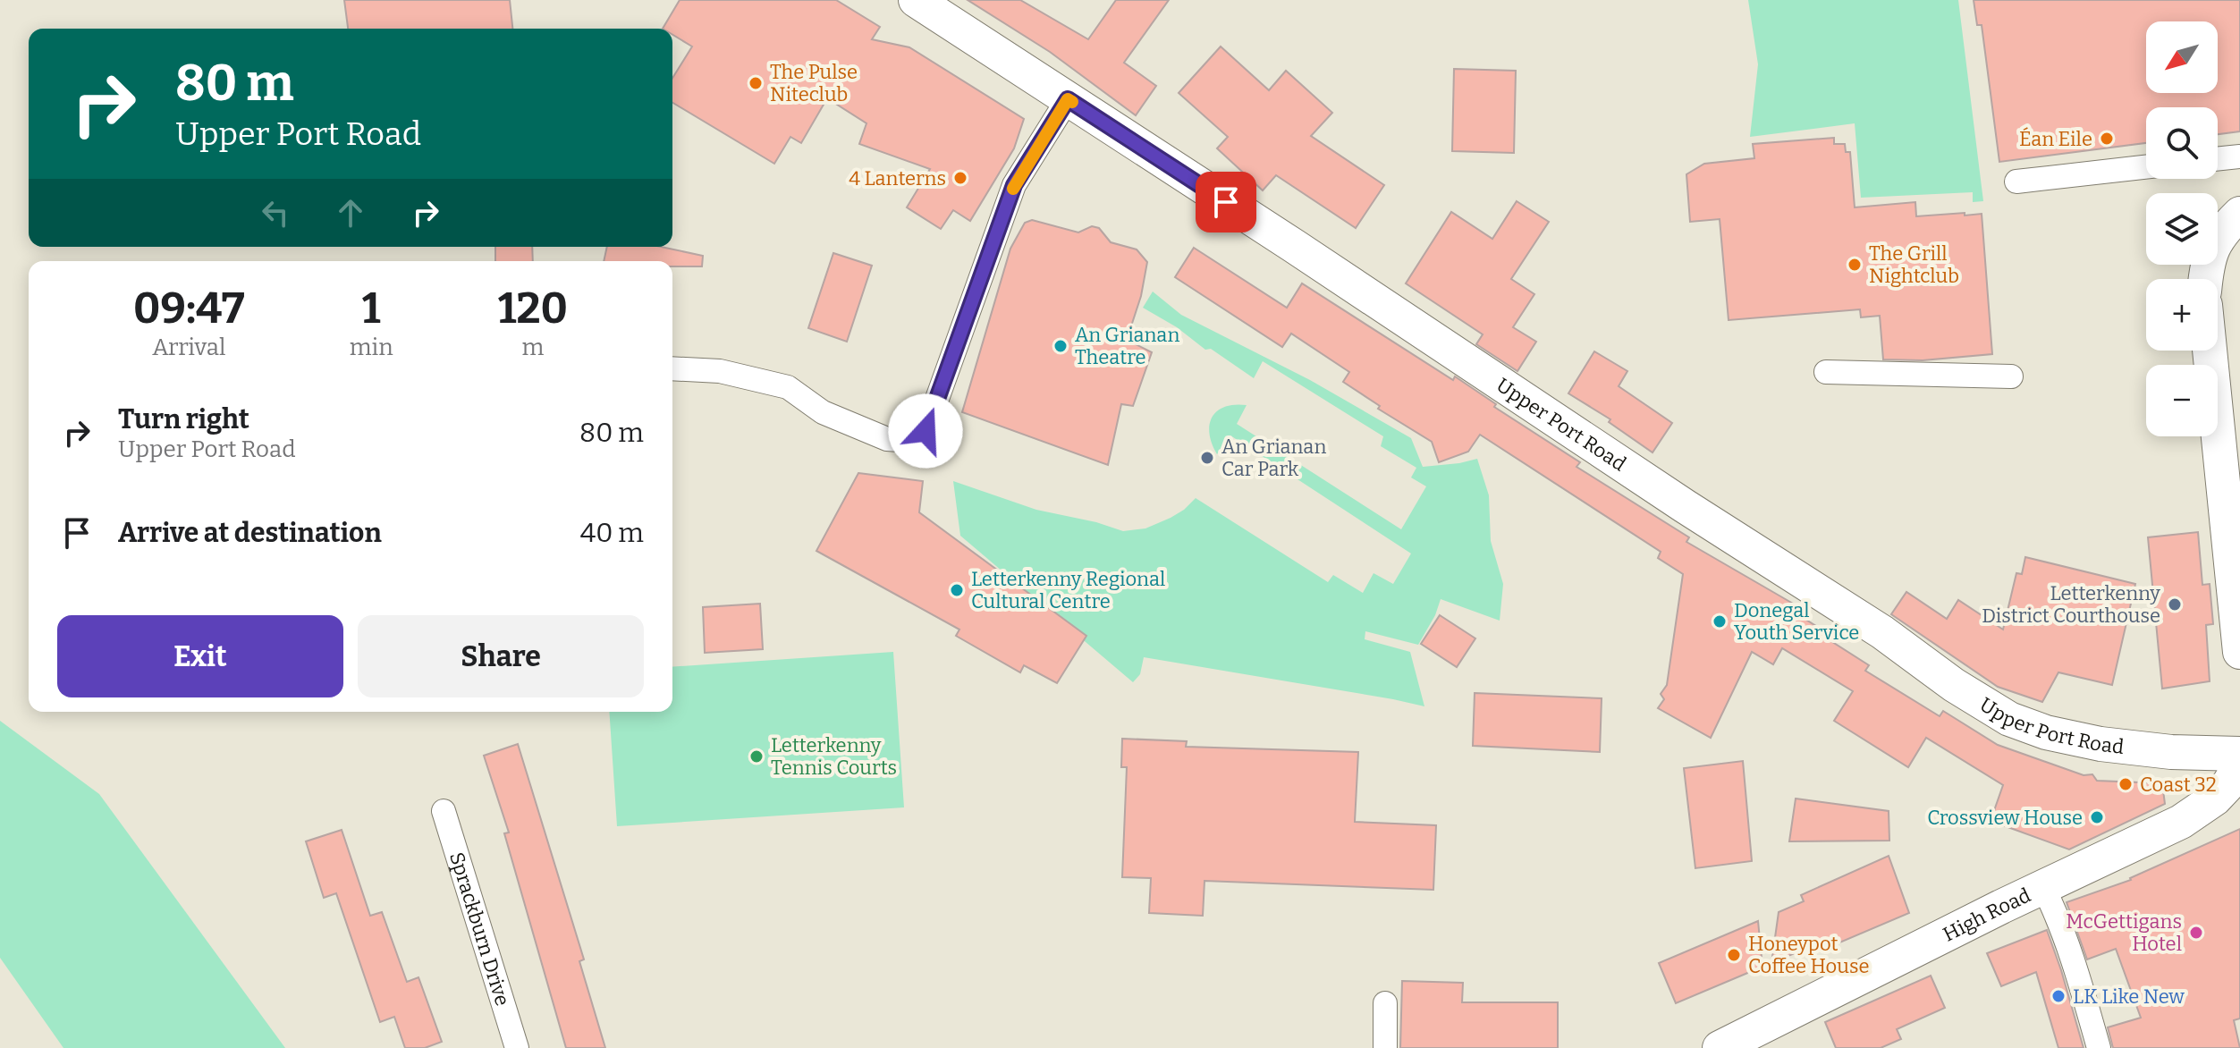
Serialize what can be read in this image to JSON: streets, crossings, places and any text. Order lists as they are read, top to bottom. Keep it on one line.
{"streets":{"street":["Upper Port Road","High Road","Sprackburn Drive"]},"places":["The Pulse Niteclub","Éan Eile","4 Lanterns","The Grill Nightclub","An Grianan Theatre","An Grianan Car Park","Letterkenny Regional Cultural Centre","Letterkenny District Courthouse","Donegal Youth Service","Letterkenny Tennis Courts","Coast 32","Crossview House","McGettigans Hotel","Honeypot Coffee House","LK Like New"],"north":"bottom left","page":{"map_buttons":["+","−"],"turn":["80 m","Upper Port Road"],"eta":["09:47","Arrival","1","min","120","m"],"list":[{"name":"Turn right","note":"Upper Port Road","value":"80 m"},{"name":"Arrive at destination","value":"40 m"}],"buttons":["Exit","Share"]}}
